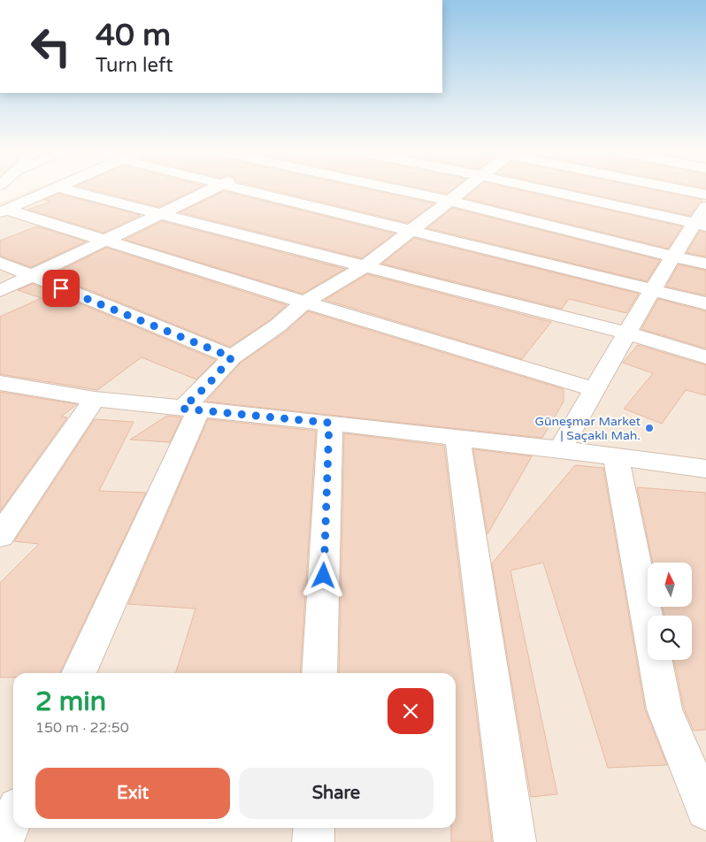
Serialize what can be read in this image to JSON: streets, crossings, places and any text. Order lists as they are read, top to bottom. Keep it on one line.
{"places":["Güneşmar Market | Saçaklı Mah."],"north":"top","page":{"turn":["40 m","Turn left"],"heading":["2 min","150 m · 22:50"],"buttons":["Exit","Share"]}}
